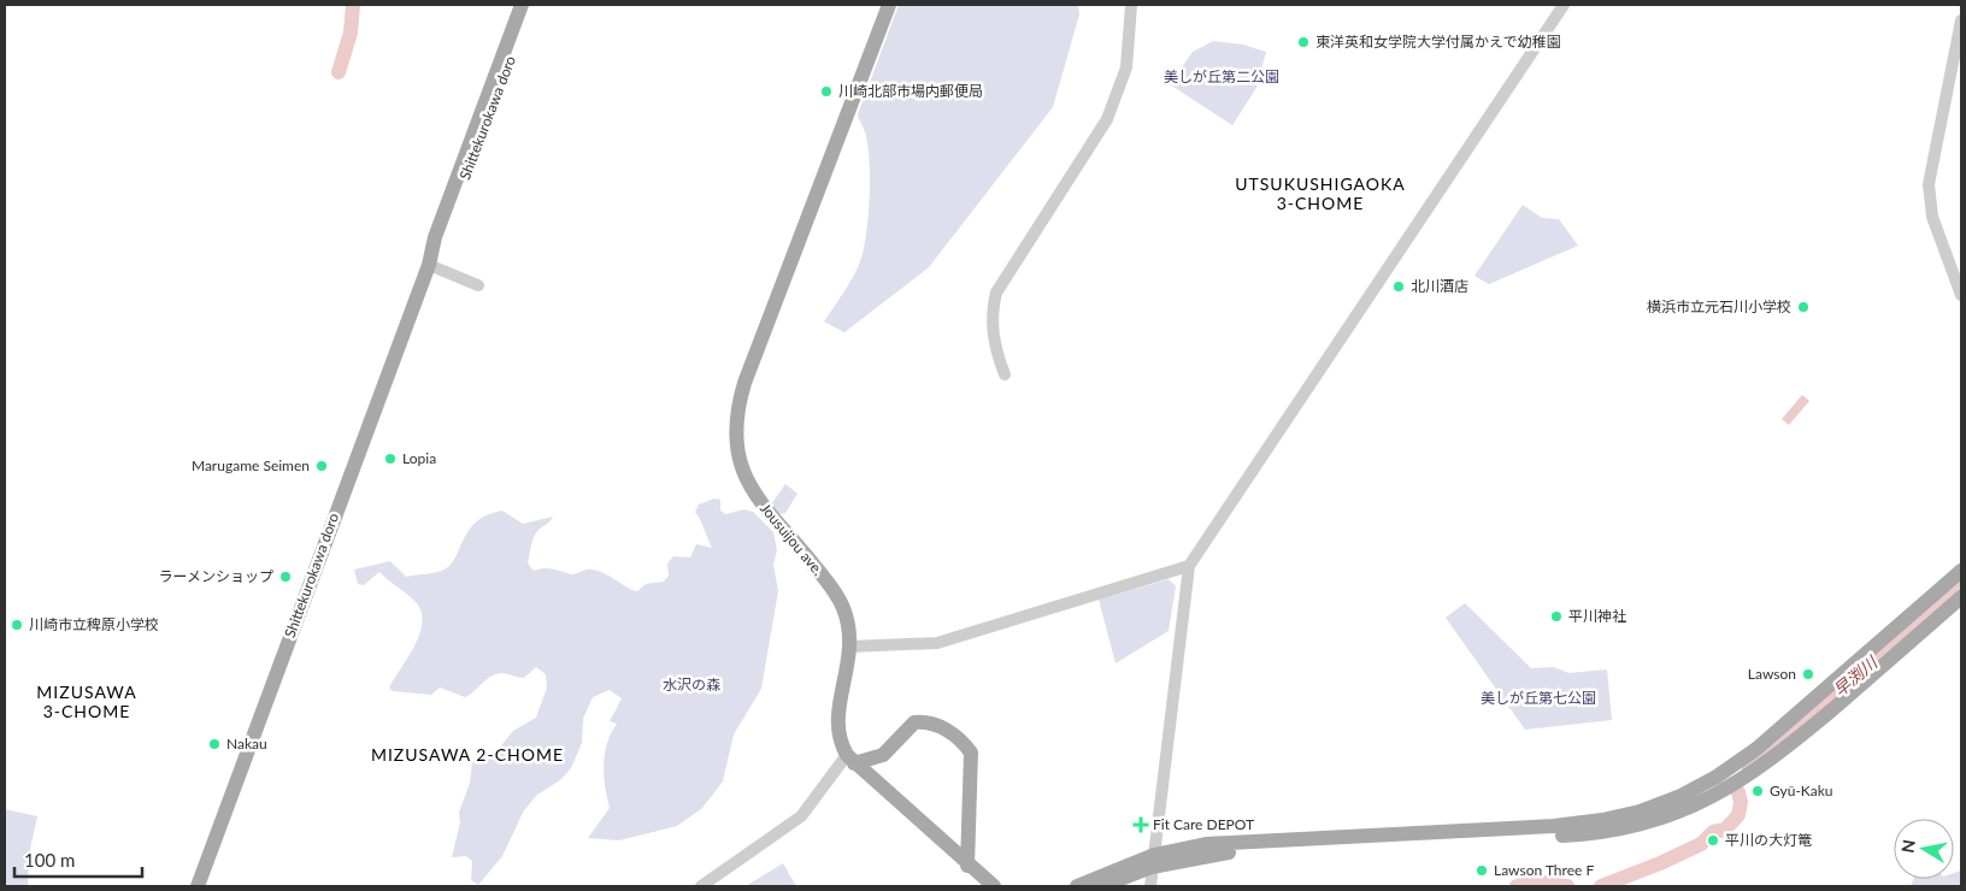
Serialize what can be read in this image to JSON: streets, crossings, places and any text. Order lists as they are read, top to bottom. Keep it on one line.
{"streets":{"main road":["Shittekurokawa doro","Jousuijou ave."]},"districts":["UTSUKUSHIGAOKA 3-CHOME","MIZUSAWA 3-CHOME","MIZUSAWA 2-CHOME"],"water":["早渕川"],"parks":["美しが丘第二公園","水沢の森","美しが丘第七公園"],"places":{"other":["東洋英和女学院大学付属かえで幼稚園","川崎北部市場内郵便局","北川酒店","横浜市立元石川小学校","Lopia","Marugame Seimen","ラーメンショップ","平川神社","川崎市立稗原小学校","Lawson","Nakau","Gyū-Kaku","平川の大灯篭","Lawson Three F"],"health":["Fit Care DEPOT"]},"scale_bar":"100 m","north":"left"}
